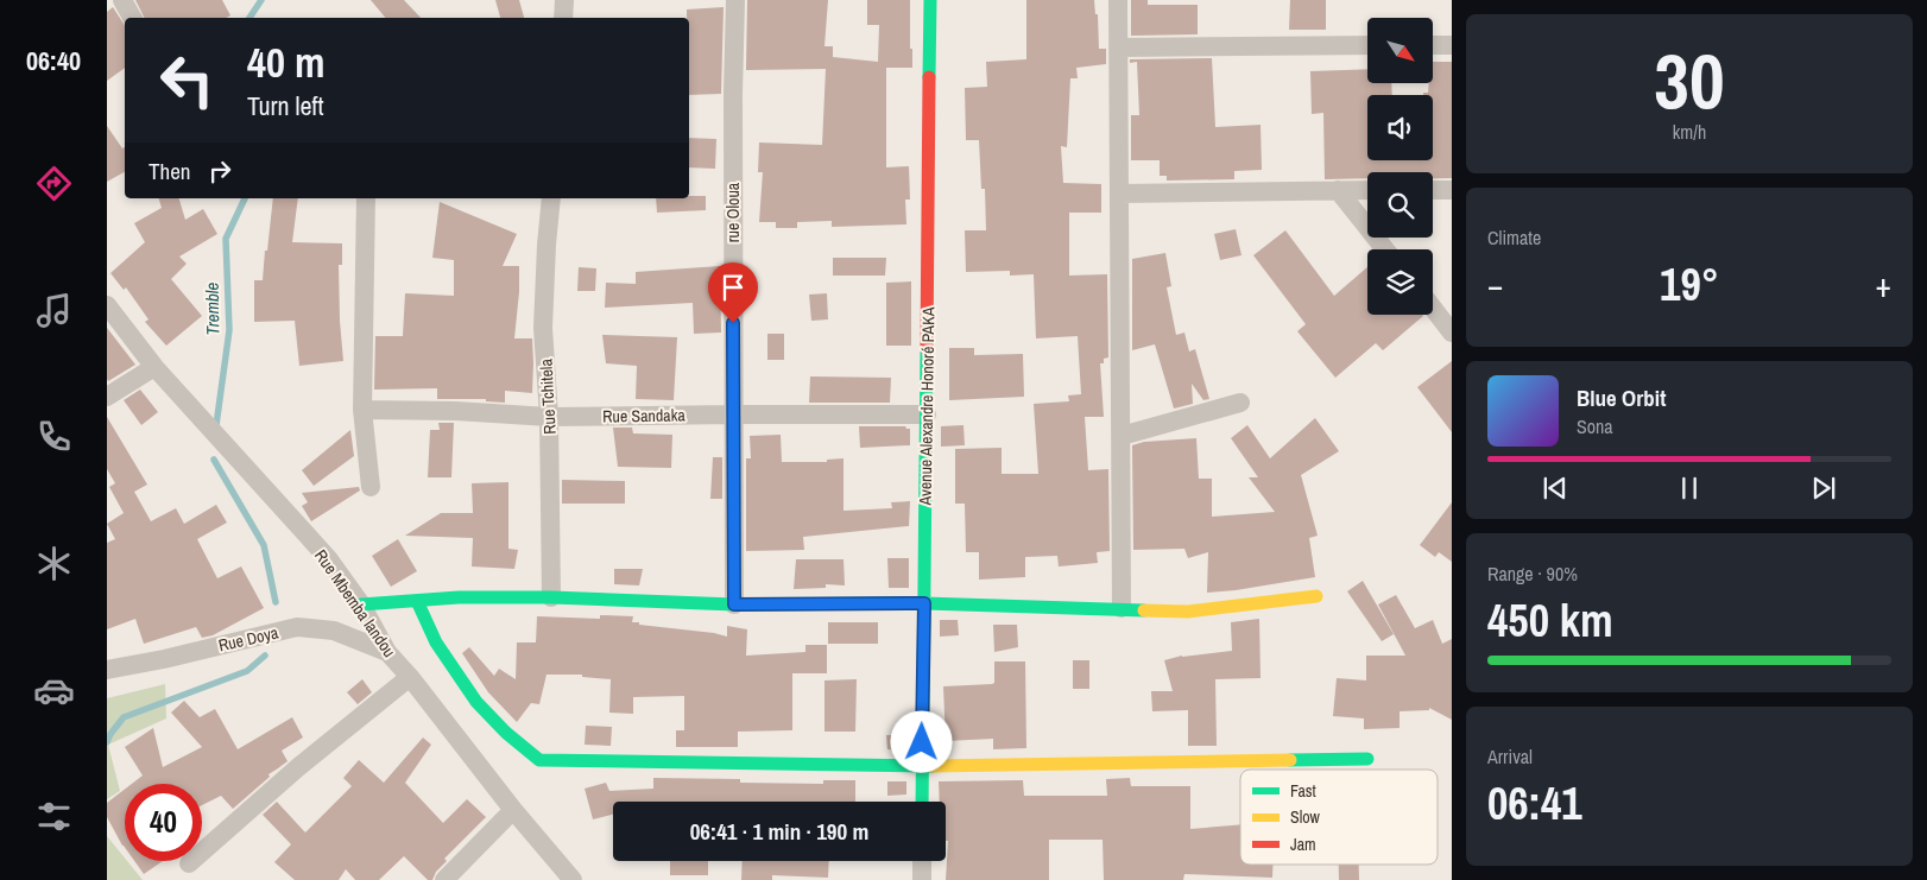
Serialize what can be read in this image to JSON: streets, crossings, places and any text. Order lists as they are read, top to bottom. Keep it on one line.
{"streets":{"street":["rue Oloua","Rue Tchitela","Avenue Alexandre Honoré PAKA","Rue Sandaka","Rue Mbemba landou","Rue Doya"]},"crossings":[["rue Oloua","Rue Sandaka"],["Rue Tchitela","Rue Sandaka"],["Avenue Alexandre Honoré PAKA","Rue Sandaka"],["Rue Mbemba landou","Rue Doya"]],"water":["Tremble"],"legend":["Fast","Slow","Jam"],"north":"bottom right","page":{"tabs":"06:40","tile":[["30","km/h"],"Climate",["Range · 90%","450 km"],["Arrival","06:41"]],"turn":["40 m","Turn left"],"then":"Then","heat":["−","19°","+"],"song":["Blue Orbit","Sona"],"limit":"40","trip":"06:41 · 1 min · 190 m"}}
